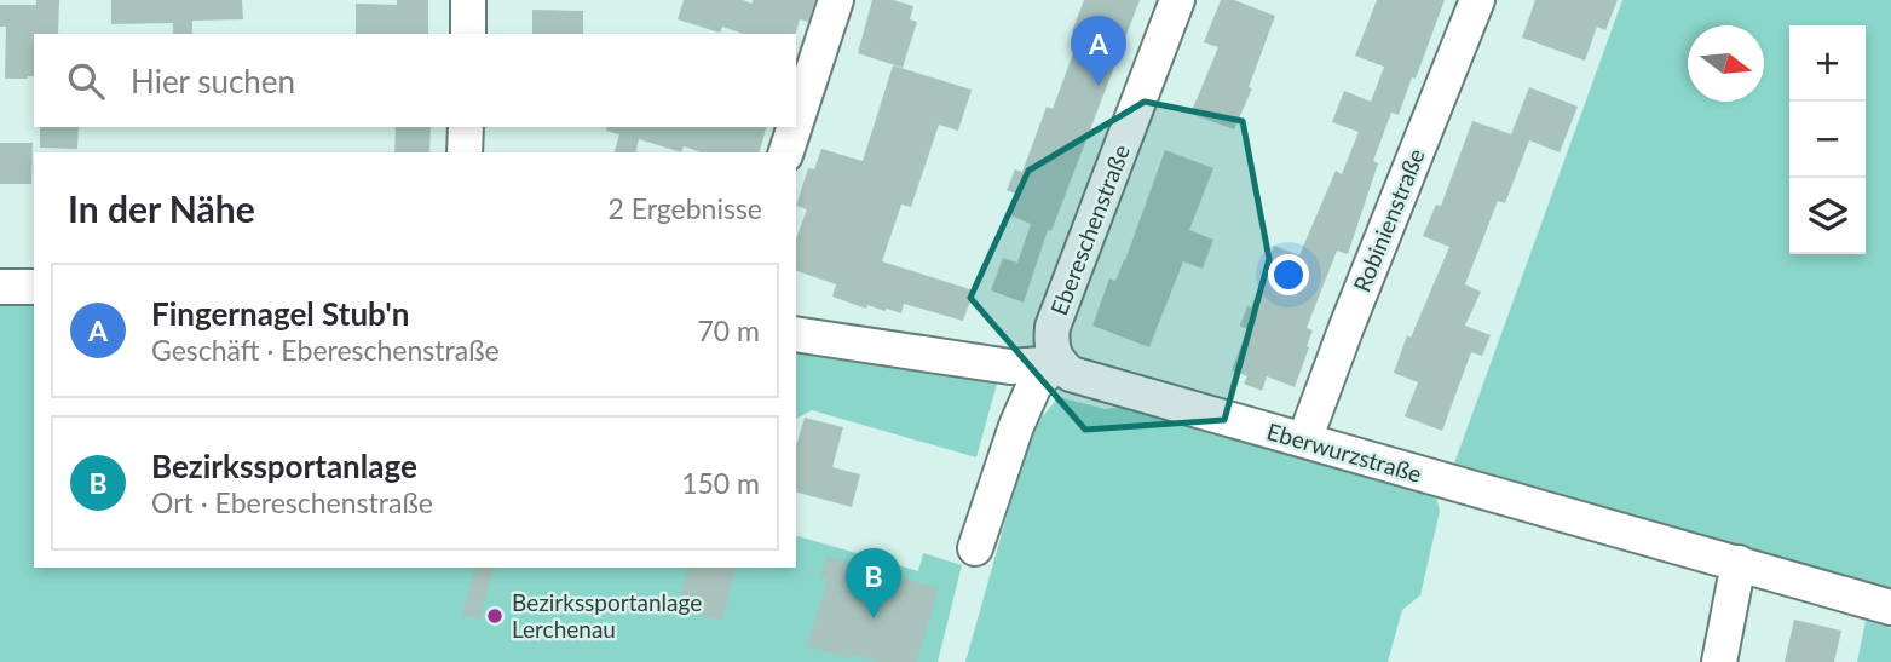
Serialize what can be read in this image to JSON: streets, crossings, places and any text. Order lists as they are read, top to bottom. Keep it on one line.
{"streets":{"street":["Robinienstraße","Ebereschenstraße","Eberwurzstraße"]},"crossings":[["Robinienstraße","Eberwurzstraße"],["Ebereschenstraße","Eberwurzstraße"]],"places":["Bezirkssportanlage Lerchenau"],"north":"right","page":{"pins":["A","B"],"map_buttons":["+","−"],"search":"Hier suchen","heading":["In der Nähe","2 Ergebnisse"],"list":[{"mark":"A","name":"Fingernagel Stub'n","note":"Geschäft · Ebereschenstraße","value":"70 m"},{"mark":"B","name":"Bezirkssportanlage","note":"Ort · Ebereschenstraße","value":"150 m"}]}}
